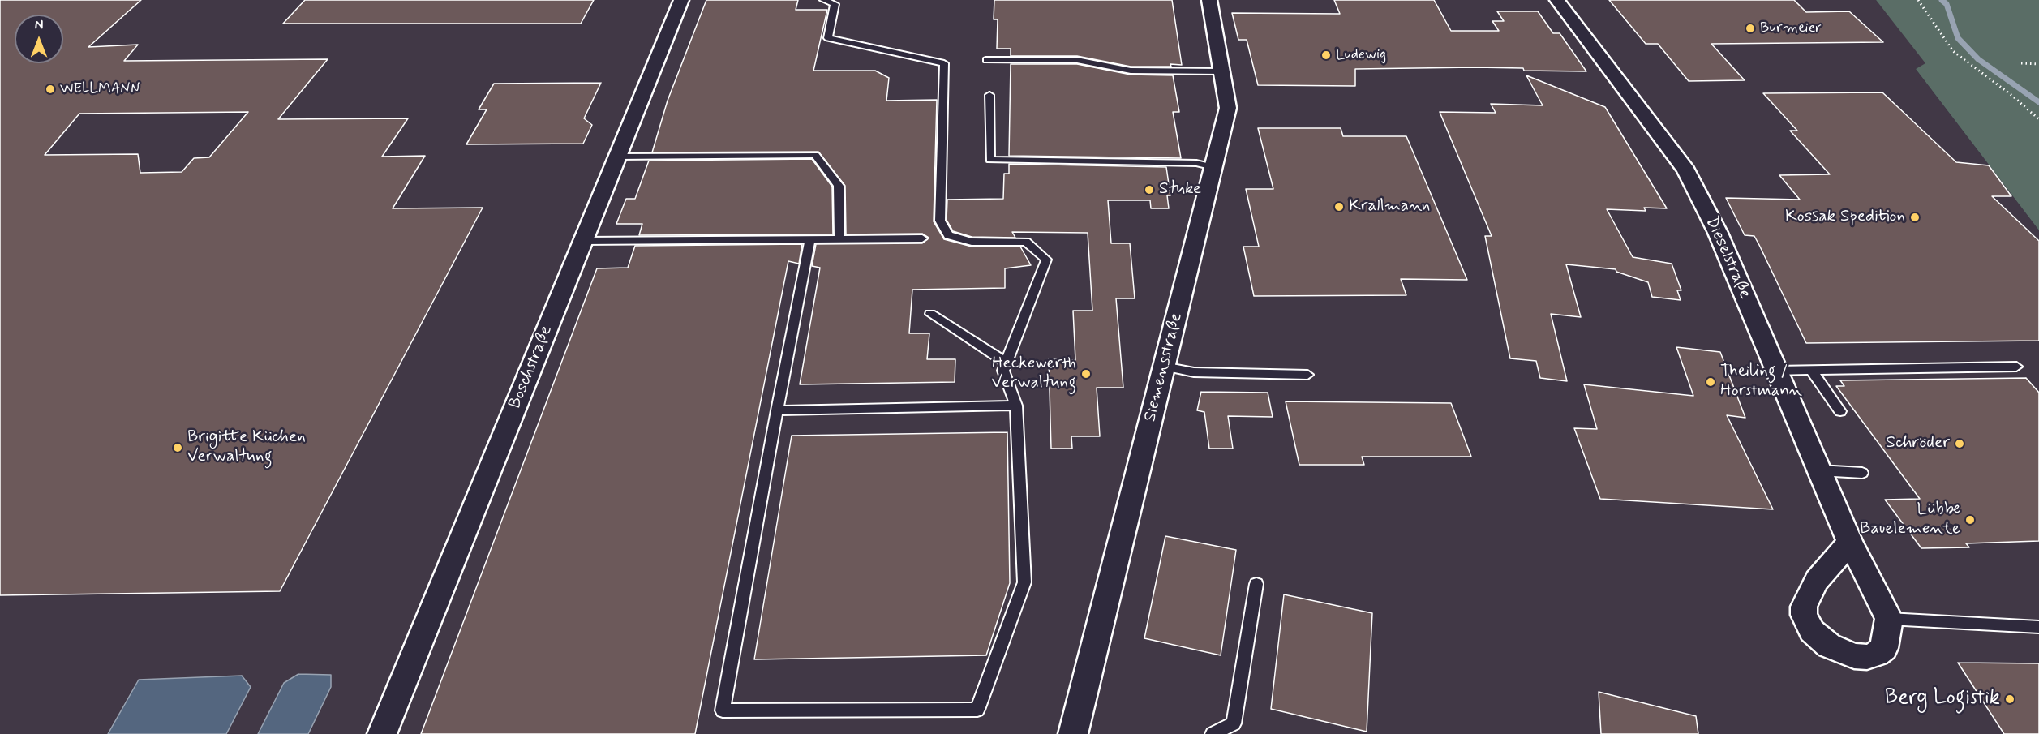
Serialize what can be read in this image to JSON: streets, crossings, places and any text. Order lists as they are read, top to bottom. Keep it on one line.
{"streets":{"street":["Dieselstraße","Boschstraße","Siemensstraße"]},"places":["Burmeier","Ludewig","WELLMANN","Stuke","Krallmann","Kossak Spedition","Heckewerth Verwaltung","Theiling / Horstmann","Schröder","Brigitte Küchen Verwaltung","Lübbe Bauelemente","Berg Logistik"],"north":"top"}
